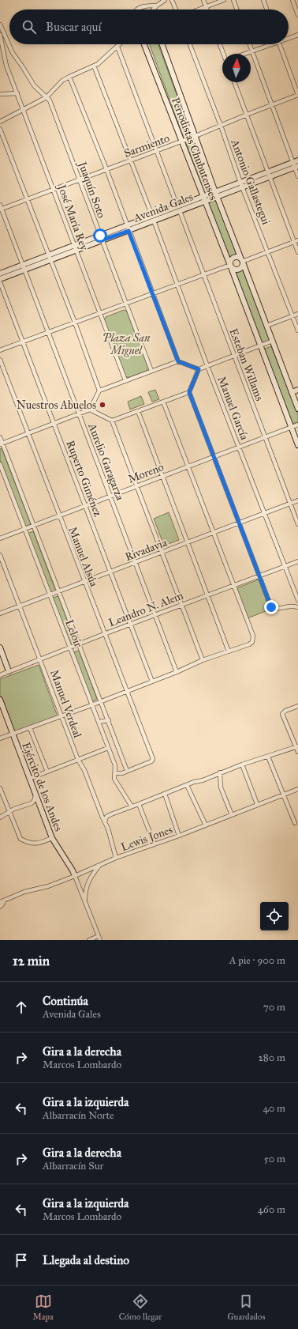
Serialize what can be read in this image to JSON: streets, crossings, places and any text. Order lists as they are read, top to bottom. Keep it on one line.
{"streets":{"street":["Sarmiento","Periodistas Chubutenses","Antonio Gallastegui","Juaquín Soto","Avenida Gales","José María Rey","Esteban Willams","Manuel García","Aurelio Garagarza","Moreno","Ruperto Giménez","Rivadavia","Manuel Alsúa","Leandro N. Alem","Leloir","Manuel Verdeal","Ejército de los Andes","Lewis Jones"]},"crossings":[["Sarmiento","Periodistas Chubutenses"],["Sarmiento","Antonio Gallastegui"],["Sarmiento","Juaquín Soto"],["Sarmiento","José María Rey"],["Sarmiento","Esteban Willams"],["Sarmiento","Manuel García"],["Sarmiento","Aurelio Garagarza"],["Periodistas Chubutenses","Avenida Gales"],["Periodistas Chubutenses","Moreno"],["Antonio Gallastegui","Avenida Gales"],["Juaquín Soto","Avenida Gales"],["Avenida Gales","José María Rey"],["Avenida Gales","Esteban Willams"],["Avenida Gales","Manuel García"],["Avenida Gales","Aurelio Garagarza"],["Esteban Willams","Moreno"],["Esteban Willams","Rivadavia"],["Manuel García","Moreno"],["Manuel García","Rivadavia"],["Manuel García","Leandro N. Alem"],["Aurelio Garagarza","Moreno"],["Aurelio Garagarza","Rivadavia"],["Aurelio Garagarza","Leandro N. Alem"],["Moreno","Ruperto Giménez"],["Moreno","Manuel Alsúa"],["Moreno","Leloir"],["Ruperto Giménez","Rivadavia"],["Ruperto Giménez","Leandro N. Alem"],["Rivadavia","Manuel Alsúa"],["Rivadavia","Leloir"],["Rivadavia","Manuel Verdeal"],["Manuel Alsúa","Leandro N. Alem"],["Manuel Alsúa","Leloir"],["Leandro N. Alem","Leloir"],["Leandro N. Alem","Manuel Verdeal"],["Manuel Verdeal","Lewis Jones"],["Ejército de los Andes","Lewis Jones"]],"parks":["Plaza San Miguel"],"places":["Nuestros Abuelos"],"north":"top","page":{"search":"Buscar aquí","heading":["12 min","A pie · 900 m"],"list":[["Continúa","Avenida Gales","70 m"],["Gira a la derecha","Marcos Lombardo","280 m"],["Gira a la izquierda","Albarracín Norte","40 m"],["Gira a la derecha","Albarracín Sur","50 m"],["Gira a la izquierda","Marcos Lombardo","460 m"],"Llegada al destino"],"nav":["Mapa","Cómo llegar","Guardados"]}}
